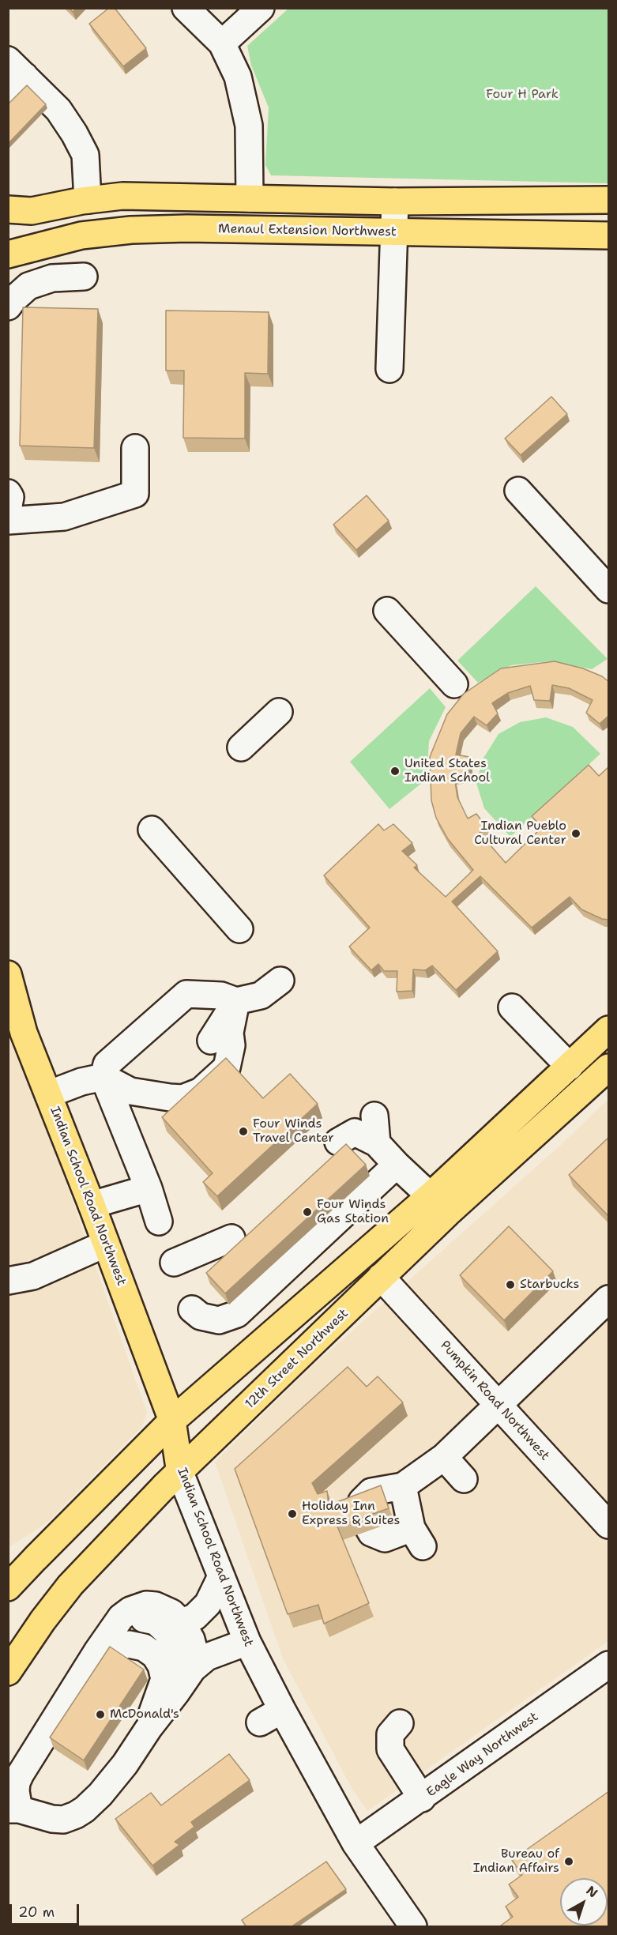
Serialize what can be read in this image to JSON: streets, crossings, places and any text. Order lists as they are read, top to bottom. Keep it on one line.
{"streets":{"main road":["Menaul Extension Northwest","Indian School Road Northwest","12th Street Northwest"],"street":["Pumpkin Road Northwest","Eagle Way Northwest"]},"crossings":[["Indian School Road Northwest","12th Street Northwest"],["Indian School Road Northwest","Eagle Way Northwest"],["12th Street Northwest","Pumpkin Road Northwest"]],"parks":["Four H Park"],"places":["United States Indian School","Indian Pueblo Cultural Center","Four Winds Travel Center","Four Winds Gas Station","Starbucks","Holiday Inn Express & Suites","McDonald's","Bureau of Indian Affairs"],"scale_bar":"20 m","north":"top right"}
